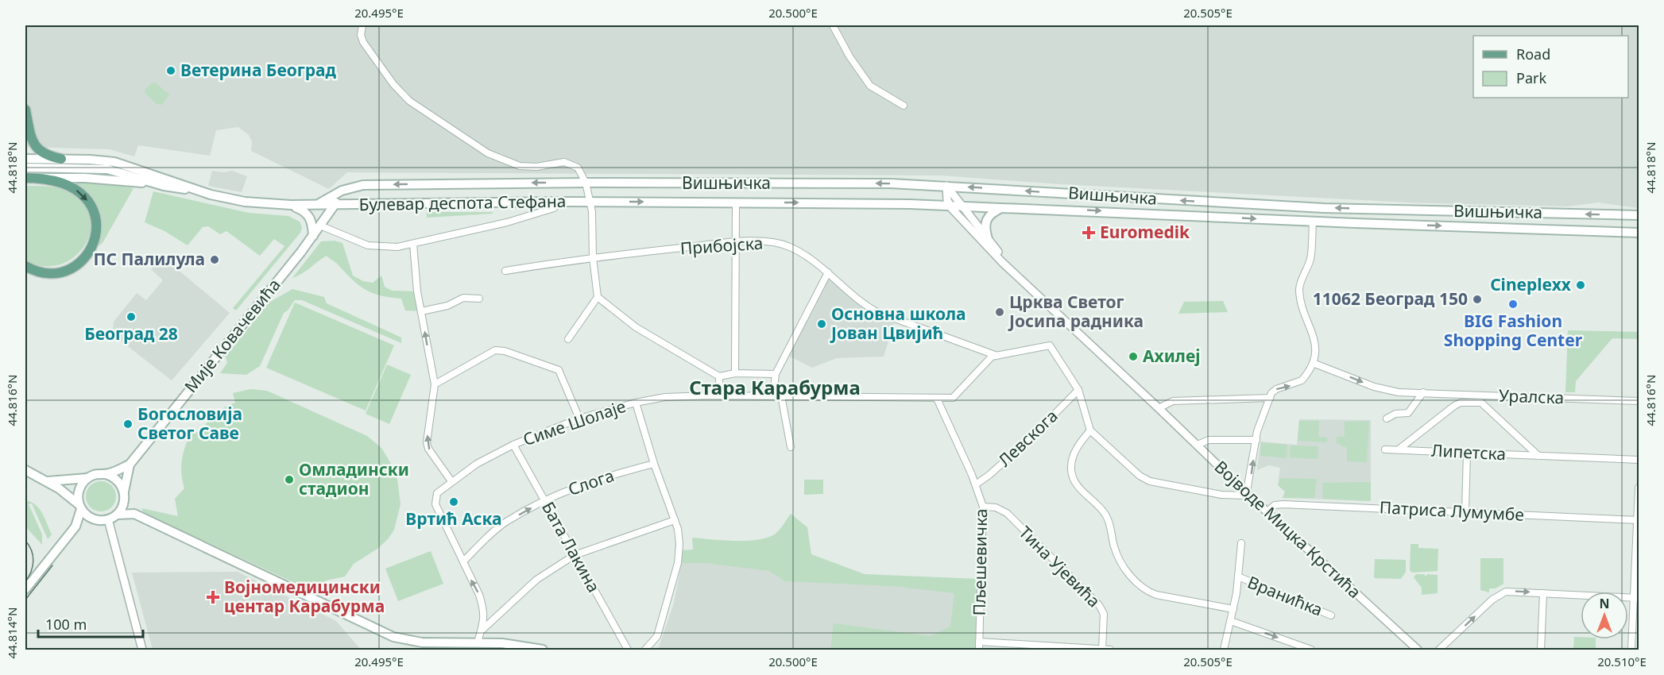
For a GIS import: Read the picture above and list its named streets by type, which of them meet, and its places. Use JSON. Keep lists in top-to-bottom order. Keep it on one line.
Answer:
{"streets":{"main road":["Вишњичка","Булевар деспота Стефана","Мије Ковачевића"],"street":["Прибојска","Уралска","Симе Шолаје","Левскога","Липетска","Слога","Патриса Лумумбе","Војводе Мицка Крстића","Бата Лакина","Пљешевичка","Тина Ујевића","Вранићка"]},"crossings":[["Вишњичка","Булевар деспота Стефана"],["Вишњичка","Војводе Мицка Крстића"],["Булевар деспота Стефана","Мије Ковачевића"],["Прибојска","Симе Шолаје"],["Симе Шолаје","Слога"],["Симе Шолаје","Бата Лакина"],["Симе Шолаје","Пљешевичка"],["Левскога","Пљешевичка"],["Слога","Бата Лакина"],["Патриса Лумумбе","Војводе Мицка Крстића"],["Пљешевичка","Тина Ујевића"]],"one_way":["Слога"],"districts":["Стара Карабурма"],"places":{"other":["Ветерина Београд","ПС Палилула","Cineplexx","11062 Београд 150","BIG Fashion Shopping Center","Црква Светог Јосипа радника","Београд 28","Основна школа Јован Цвијић","Ахилеј","Богословија Светог Саве","Омладински стадион","Вртић Аска"],"health":["Euromedik","Војномедицински центар Карабурма"]},"legend":["Road","Park"],"scale_bar":"100 m","north":"top","coordinates":["20.495°E","20.500°E","20.505°E","44.818°N","44.816°N","44.814°N","20.510°E"]}
